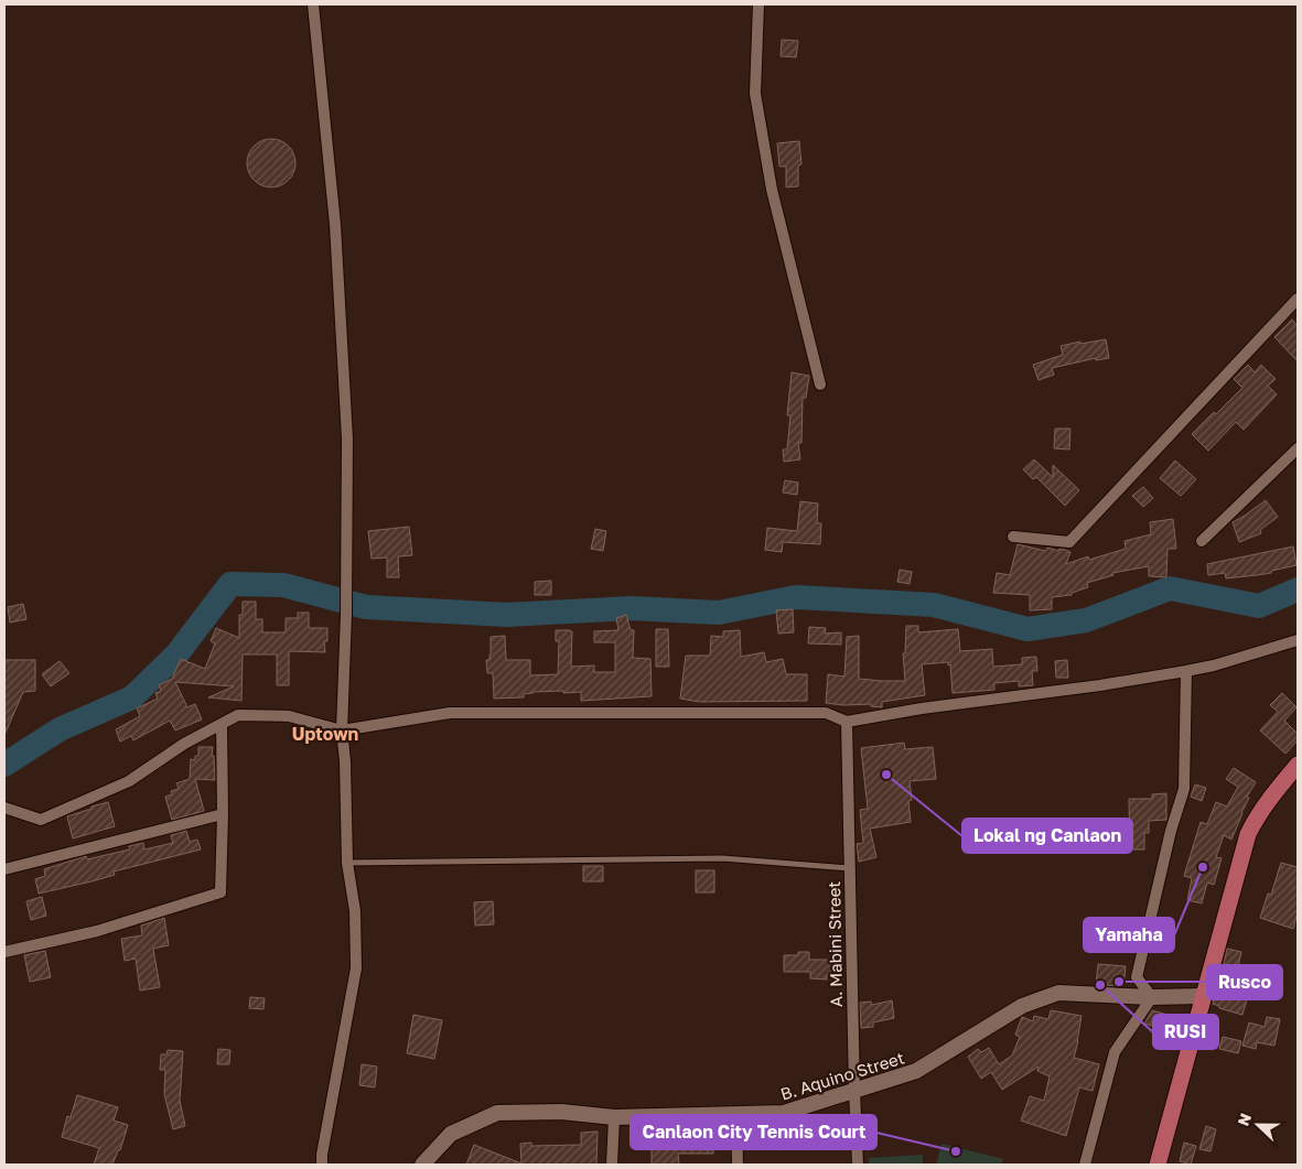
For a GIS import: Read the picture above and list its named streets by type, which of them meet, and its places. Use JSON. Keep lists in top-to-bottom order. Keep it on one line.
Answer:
{"streets":{"street":["A. Mabini Street","B. Aquino Street"]},"crossings":[["A. Mabini Street","B. Aquino Street"]],"districts":["Uptown"],"places":["Lokal ng Canlaon","Yamaha","Rusco","RUSI","Canlaon City Tennis Court"],"north":"left"}
